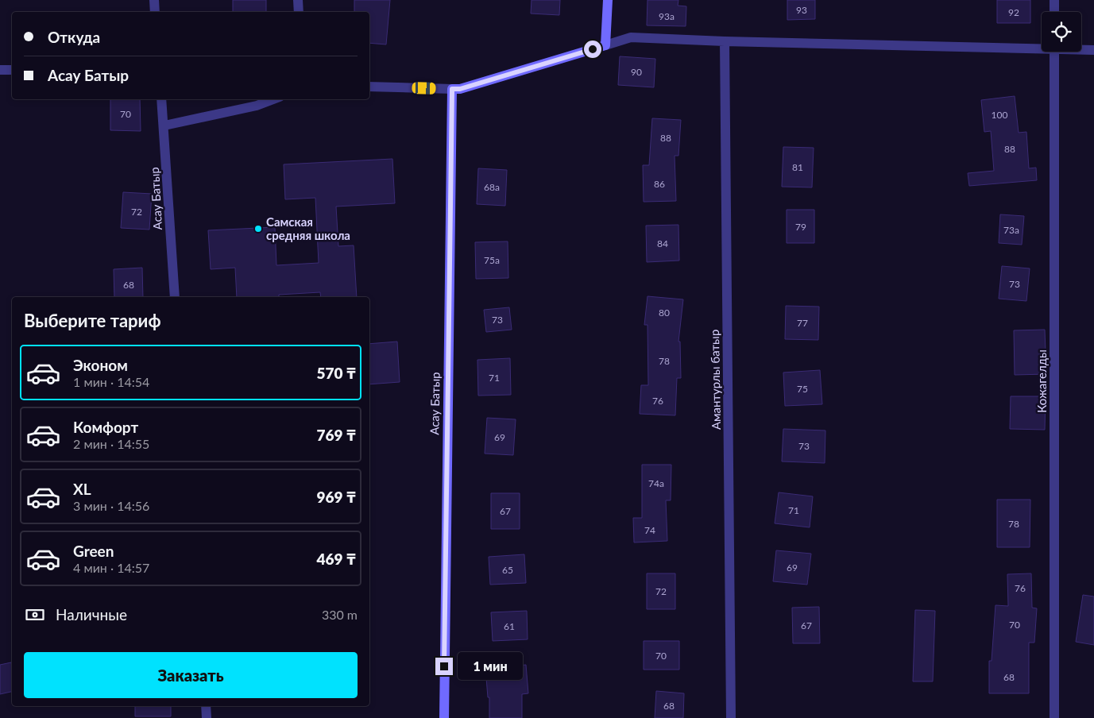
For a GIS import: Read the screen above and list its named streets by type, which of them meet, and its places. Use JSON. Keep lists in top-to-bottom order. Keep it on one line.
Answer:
{"streets":{"street":["Асау Батыр","Амантурлы батыр","Кожагелды"]},"places":["Самская средняя школа"],"house_numbers":["93","92","93а","90","70","100","88","88","81","86","68а","72","79","73а","84","75а","73","68","80","73","77","78","71","75","76","69","73","74а","71","67","78","74","69","65","76","72","70","67","61","70","68","68"],"page":{"banner":["Откуда","Асау Батыр"],"heading":"Выберите тариф","list":[{"name":"Эконом","note":"1 мин · 14:54","value":"570 ₸"},{"name":"Комфорт","note":"2 мин · 14:55","value":"769 ₸"},{"name":"XL","note":"3 мин · 14:56","value":"969 ₸"},{"name":"Green","note":"4 мин · 14:57","value":"469 ₸"}],"pay":["Наличные","330 m"],"buttons":"Заказать","bubble":"1 мин"}}
